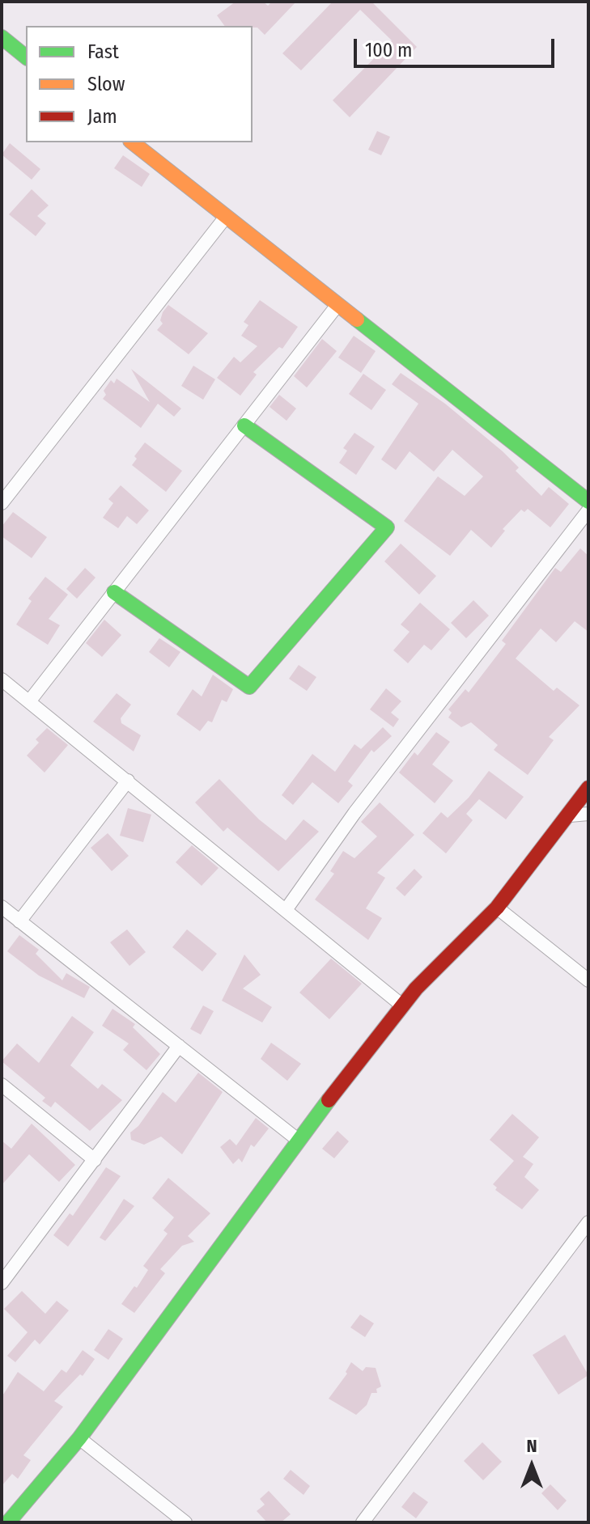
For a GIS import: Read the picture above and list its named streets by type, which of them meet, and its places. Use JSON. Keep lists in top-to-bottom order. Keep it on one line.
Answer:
{"legend":["Fast","Slow","Jam"],"scale_bar":"100 m","north":"top"}
